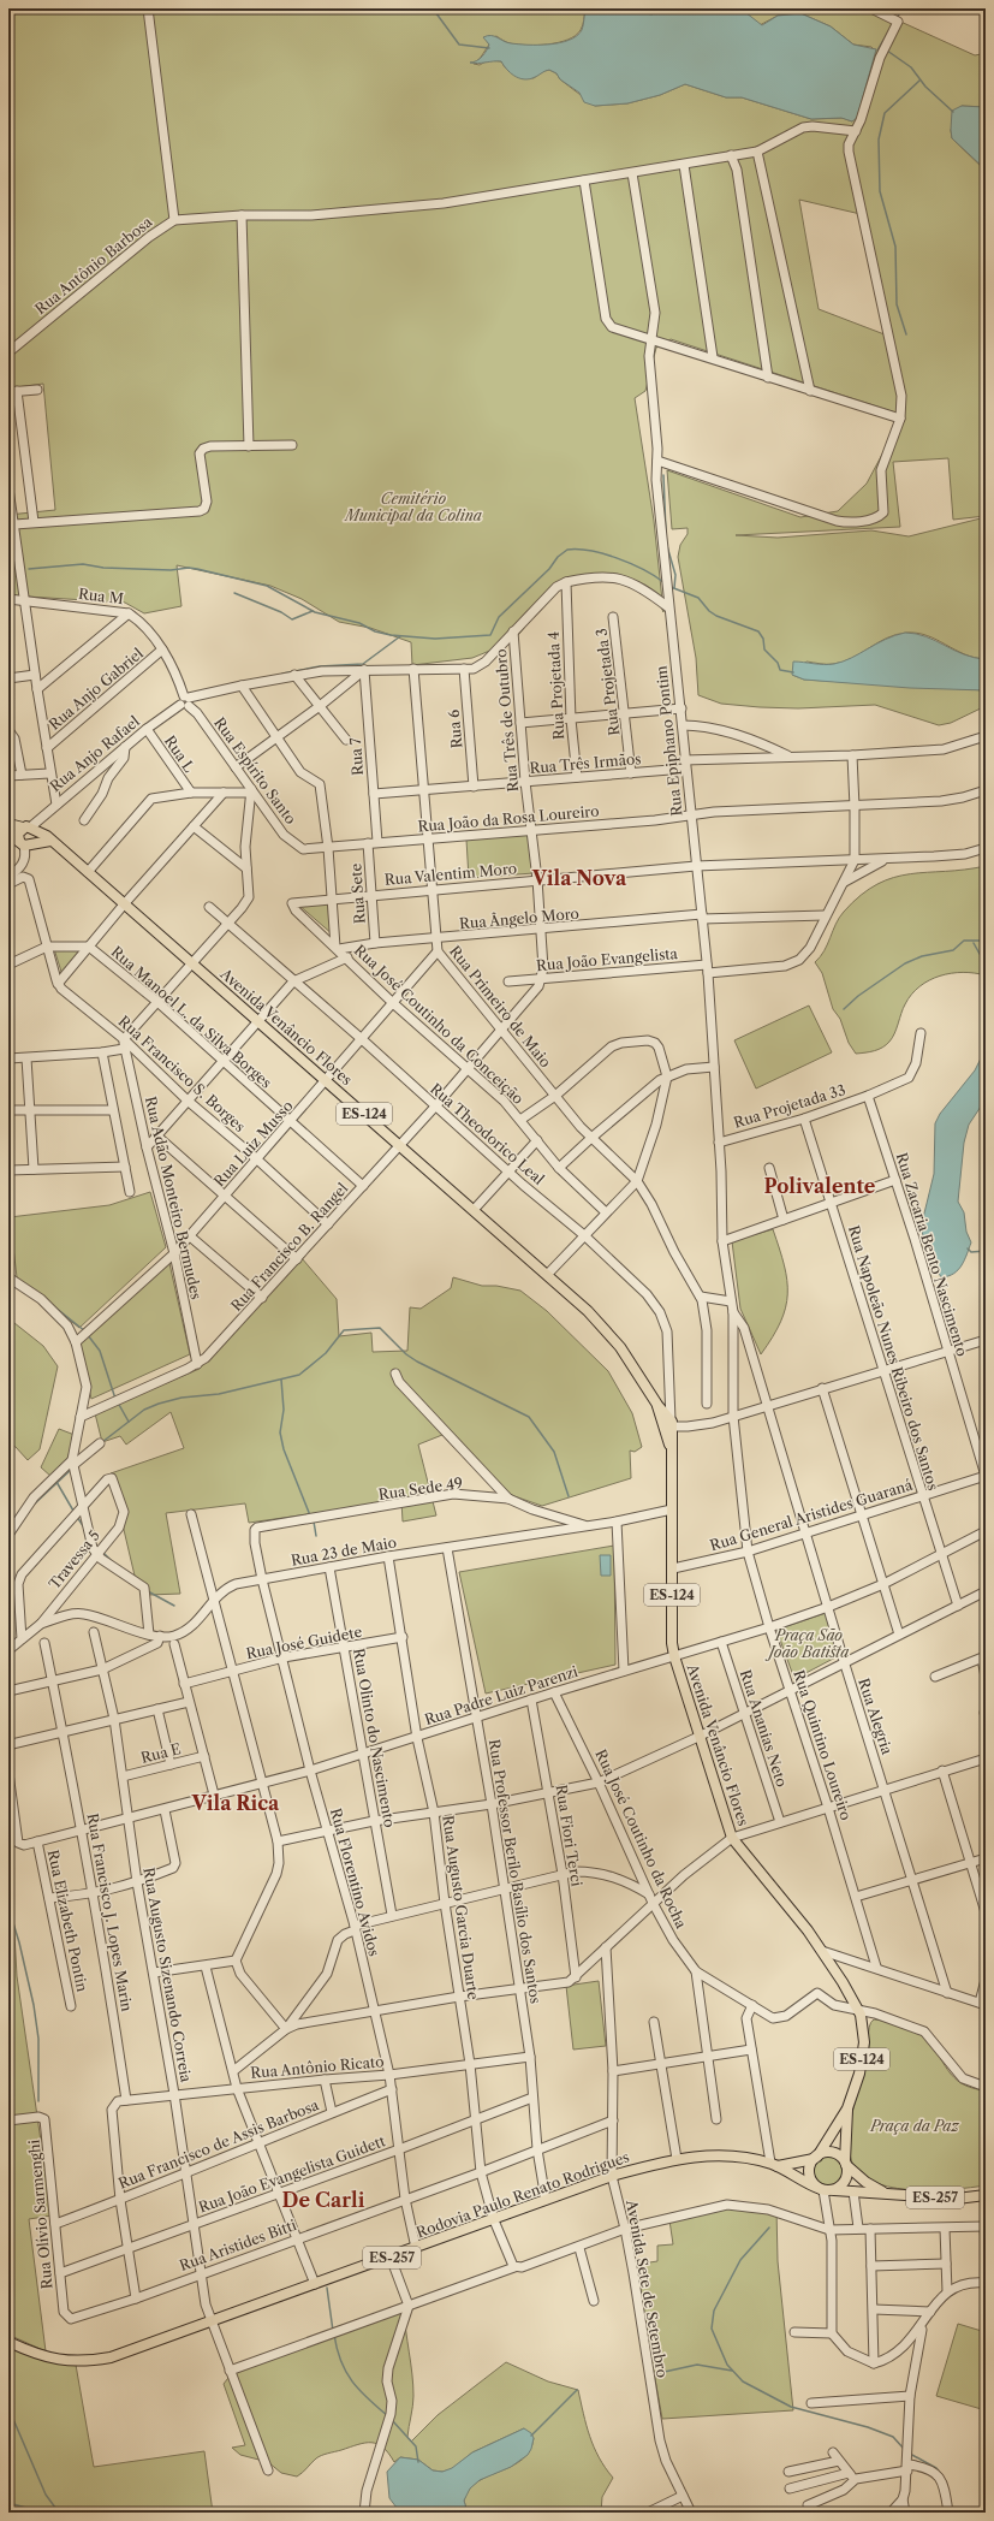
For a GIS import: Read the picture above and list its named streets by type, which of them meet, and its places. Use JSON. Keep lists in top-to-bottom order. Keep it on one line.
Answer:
{"streets":{"main road":["Avenida Venâncio Flores","ES-124","Rodovia Paulo Renato Rodrigues","ES-257"],"street":["Rua Antônio Barbosa","Rua M","Rua Projetada 3","Rua Projetada 4","Rua Anjo Gabriel","Rua Três de Outubro","Rua 6","Rua Epiphano Pontim","Rua Anjo Rafael","Rua L","Rua 7","Rua Três Irmãos","Rua Espírito Santo","Rua João da Rosa Loureiro","Rua Valentim Moro","Rua Sete","Rua Ângelo Moro","Rua João Evangelista","Rua Primeiro de Maio","Rua Manoel L. da Silva Borges","Rua José Coutinho da Conceição","Rua Francisco S. Borges","Rua Projetada 33","Rua Theodorico Leal","Rua Luiz Musso","Rua Adão Monteiro Bermudes","Rua Francisco B. Rangel","Rua Zacaria Bento Nascimento","Rua Napoleão Nunes Ribeiro dos Santos","Rua Sede 49","Rua General Aristides Guaraná","Rua 23 de Maio","Travessa 5","Rua José Guidete","Rua Padre Luiz Parenzi","Rua Alegria","Rua Ananias Neto","Rua Olinto do Nascimento","Rua Quintino Loureiro","Rua E","Rua Fiori Terci","Rua José Coutinho da Rocha","Rua Professor Berilo Basílio dos Santos","Rua Florentino Avidos","Rua Augusto Garcia Duarte","Rua Francisco J. Lopes Marin","Rua Elizabeth Pontin","Rua Augusto Sizenando Correia","Rua Antônio Ricato","Rua Francisco de Assis Barbosa","Rua João Evangelista Guidett","Rua Olívio Sarmenghi","Rua Aristides Bitti","Avenida Sete de Setembro"]},"crossings":[["Rua M","Rua Anjo Gabriel"],["Rua M","Rua Anjo Rafael"],["Rua M","Rua Espírito Santo"],["Rua Projetada 3","Rua Três Irmãos"],["Rua Projetada 4","Rua Anjo Rafael"],["Rua Projetada 4","Rua Três Irmãos"],["Rua Três de Outubro","Rua Anjo Rafael"],["Rua Três de Outubro","Rua Três Irmãos"],["Rua Três de Outubro","Rua João da Rosa Loureiro"],["Rua Três de Outubro","Rua Valentim Moro"],["Rua Três de Outubro","Rua Ângelo Moro"],["Rua Três de Outubro","Rua João Evangelista"],["Rua Três de Outubro","Rua Francisco B. Rangel"],["Rua 6","Rua Anjo Rafael"],["Rua 6","Rua Três Irmãos"],["Rua Epiphano Pontim","Rua Três Irmãos"],["Rua Epiphano Pontim","Rua João da Rosa Loureiro"],["Rua Epiphano Pontim","Rua Valentim Moro"],["Rua Epiphano Pontim","Rua Ângelo Moro"],["Rua Epiphano Pontim","Rua João Evangelista"],["Rua Epiphano Pontim","Rua Projetada 33"],["Rua Epiphano Pontim","Rua Quintino Loureiro"],["Rua Anjo Rafael","Rua L"],["Rua Anjo Rafael","Rua 7"],["Rua Anjo Rafael","Rua Espírito Santo"],["Rua Anjo Rafael","Rua Primeiro de Maio"],["Rua Anjo Rafael","Avenida Venâncio Flores"],["Rua 7","Rua Três Irmãos"],["Rua 7","Rua João da Rosa Loureiro"],["Rua 7","Rua Sete"],["Rua Três Irmãos","Rua Primeiro de Maio"],["Rua Espírito Santo","Rua João da Rosa Loureiro"],["Rua João da Rosa Loureiro","Rua Sete"],["Rua João da Rosa Loureiro","Rua Primeiro de Maio"],["Rua Valentim Moro","Rua Sete"],["Rua Valentim Moro","Rua João Evangelista"],["Rua Valentim Moro","Rua Primeiro de Maio"],["Rua Valentim Moro","Rua José Coutinho da Conceição"],["Rua Sete","Rua Ângelo Moro"],["Rua Ângelo Moro","Rua João Evangelista"],["Rua Ângelo Moro","Rua Primeiro de Maio"],["Rua Ângelo Moro","Rua José Coutinho da Conceição"],["Rua João Evangelista","Rua Francisco B. Rangel"],["Rua Primeiro de Maio","Rua Luiz Musso"],["Rua Primeiro de Maio","Rua Francisco B. Rangel"],["Rua Manoel L. da Silva Borges","Rua Luiz Musso"],["Rua Manoel L. da Silva Borges","Rua Francisco B. Rangel"],["Rua José Coutinho da Conceição","Rua Luiz Musso"],["Rua José Coutinho da Conceição","Rua Francisco B. Rangel"],["Avenida Venâncio Flores","ES-124"],["Avenida Venâncio Flores","Rua Theodorico Leal"],["Avenida Venâncio Flores","Rua Luiz Musso"],["Avenida Venâncio Flores","Rua Francisco B. Rangel"],["Avenida Venâncio Flores","Rua General Aristides Guaraná"],["Avenida Venâncio Flores","Rua 23 de Maio"],["Avenida Venâncio Flores","Rua Padre Luiz Parenzi"],["Avenida Venâncio Flores","Rua José Coutinho da Rocha"],["Rua Francisco S. Borges","Rua Luiz Musso"],["Rua Francisco S. Borges","Rua Adão Monteiro Bermudes"],["Rua Francisco S. Borges","Rua Francisco B. Rangel"],["Rua Projetada 33","Rua Zacaria Bento Nascimento"],["Rua Projetada 33","Rua Napoleão Nunes Ribeiro dos Santos"],["Rua Projetada 33","Rua Quintino Loureiro"],["ES-124","Rua José Coutinho da Rocha"],["ES-124","ES-257"],["Rua Theodorico Leal","Rua Luiz Musso"],["Rua Theodorico Leal","Rua Francisco B. Rangel"],["Rua Luiz Musso","Rua Adão Monteiro Bermudes"],["Rua Adão Monteiro Bermudes","Rua Francisco B. Rangel"],["Rua Zacaria Bento Nascimento","Rua General Aristides Guaraná"],["Rua Napoleão Nunes Ribeiro dos Santos","Rua General Aristides Guaraná"],["Rua Napoleão Nunes Ribeiro dos Santos","Rua Padre Luiz Parenzi"],["Rua Sede 49","Rua 23 de Maio"],["Rua Sede 49","Rua Florentino Avidos"],["Rua General Aristides Guaraná","Rua Alegria"],["Rua General Aristides Guaraná","Rua Quintino Loureiro"],["Rua 23 de Maio","Travessa 5"],["Rua 23 de Maio","Rua Olinto do Nascimento"],["Rua 23 de Maio","Rua Professor Berilo Basílio dos Santos"],["Rua 23 de Maio","Rua Florentino Avidos"],["Rua 23 de Maio","Rua Augusto Garcia Duarte"],["Rua José Guidete","Rua Olinto do Nascimento"],["Rua José Guidete","Rua Florentino Avidos"],["Rua José Guidete","Rua Augusto Garcia Duarte"],["Rua Padre Luiz Parenzi","Rua Alegria"],["Rua Padre Luiz Parenzi","Rua Ananias Neto"],["Rua Padre Luiz Parenzi","Rua Olinto do Nascimento"],["Rua Padre Luiz Parenzi","Rua Quintino Loureiro"],["Rua Padre Luiz Parenzi","Rua Fiori Terci"],["Rua Padre Luiz Parenzi","Rua José Coutinho da Rocha"],["Rua Padre Luiz Parenzi","Rua Professor Berilo Basílio dos Santos"],["Rua Padre Luiz Parenzi","Rua Florentino Avidos"],["Rua Padre Luiz Parenzi","Rua Augusto Garcia Duarte"],["Rua Padre Luiz Parenzi","Rua Francisco J. Lopes Marin"],["Rua Padre Luiz Parenzi","Rua Elizabeth Pontin"],["Rua Padre Luiz Parenzi","Rua Augusto Sizenando Correia"],["Rua Alegria","Rua Quintino Loureiro"],["Rua E","Rua Augusto Sizenando Correia"],["Rua Professor Berilo Basílio dos Santos","Rua Antônio Ricato"],["Rua Professor Berilo Basílio dos Santos","Rua João Evangelista Guidett"],["Rua Professor Berilo Basílio dos Santos","Rodovia Paulo Renato Rodrigues"],["Rua Professor Berilo Basílio dos Santos","Rua Aristides Bitti"],["Rua Florentino Avidos","Rua Antônio Ricato"],["Rua Florentino Avidos","Rua Francisco de Assis Barbosa"],["Rua Florentino Avidos","Rua João Evangelista Guidett"],["Rua Florentino Avidos","Rodovia Paulo Renato Rodrigues"],["Rua Florentino Avidos","Rua Aristides Bitti"],["Rua Augusto Garcia Duarte","Rua Antônio Ricato"],["Rua Augusto Garcia Duarte","Rua João Evangelista Guidett"],["Rua Augusto Garcia Duarte","Rodovia Paulo Renato Rodrigues"],["Rua Augusto Garcia Duarte","Rua Aristides Bitti"],["Rua Francisco J. Lopes Marin","Rua Antônio Ricato"],["Rua Augusto Sizenando Correia","Rua Antônio Ricato"],["Rua Augusto Sizenando Correia","Rua Francisco de Assis Barbosa"],["Rua Augusto Sizenando Correia","Rua João Evangelista Guidett"],["Rua Augusto Sizenando Correia","Rodovia Paulo Renato Rodrigues"],["Rua Augusto Sizenando Correia","Rua Aristides Bitti"],["Rua Antônio Ricato","Rua Francisco de Assis Barbosa"],["Rua Francisco de Assis Barbosa","Rua Olívio Sarmenghi"],["Rua João Evangelista Guidett","Rua Olívio Sarmenghi"],["Rodovia Paulo Renato Rodrigues","ES-257"],["Rodovia Paulo Renato Rodrigues","Avenida Sete de Setembro"],["Rua Olívio Sarmenghi","Rua Aristides Bitti"],["Rua Aristides Bitti","Avenida Sete de Setembro"]],"districts":["Vila Nova","Polivalente","Vila Rica","De Carli"],"parks":["Cemitério Municipal da Colina","Praça São João Batista","Praça da Paz"]}
